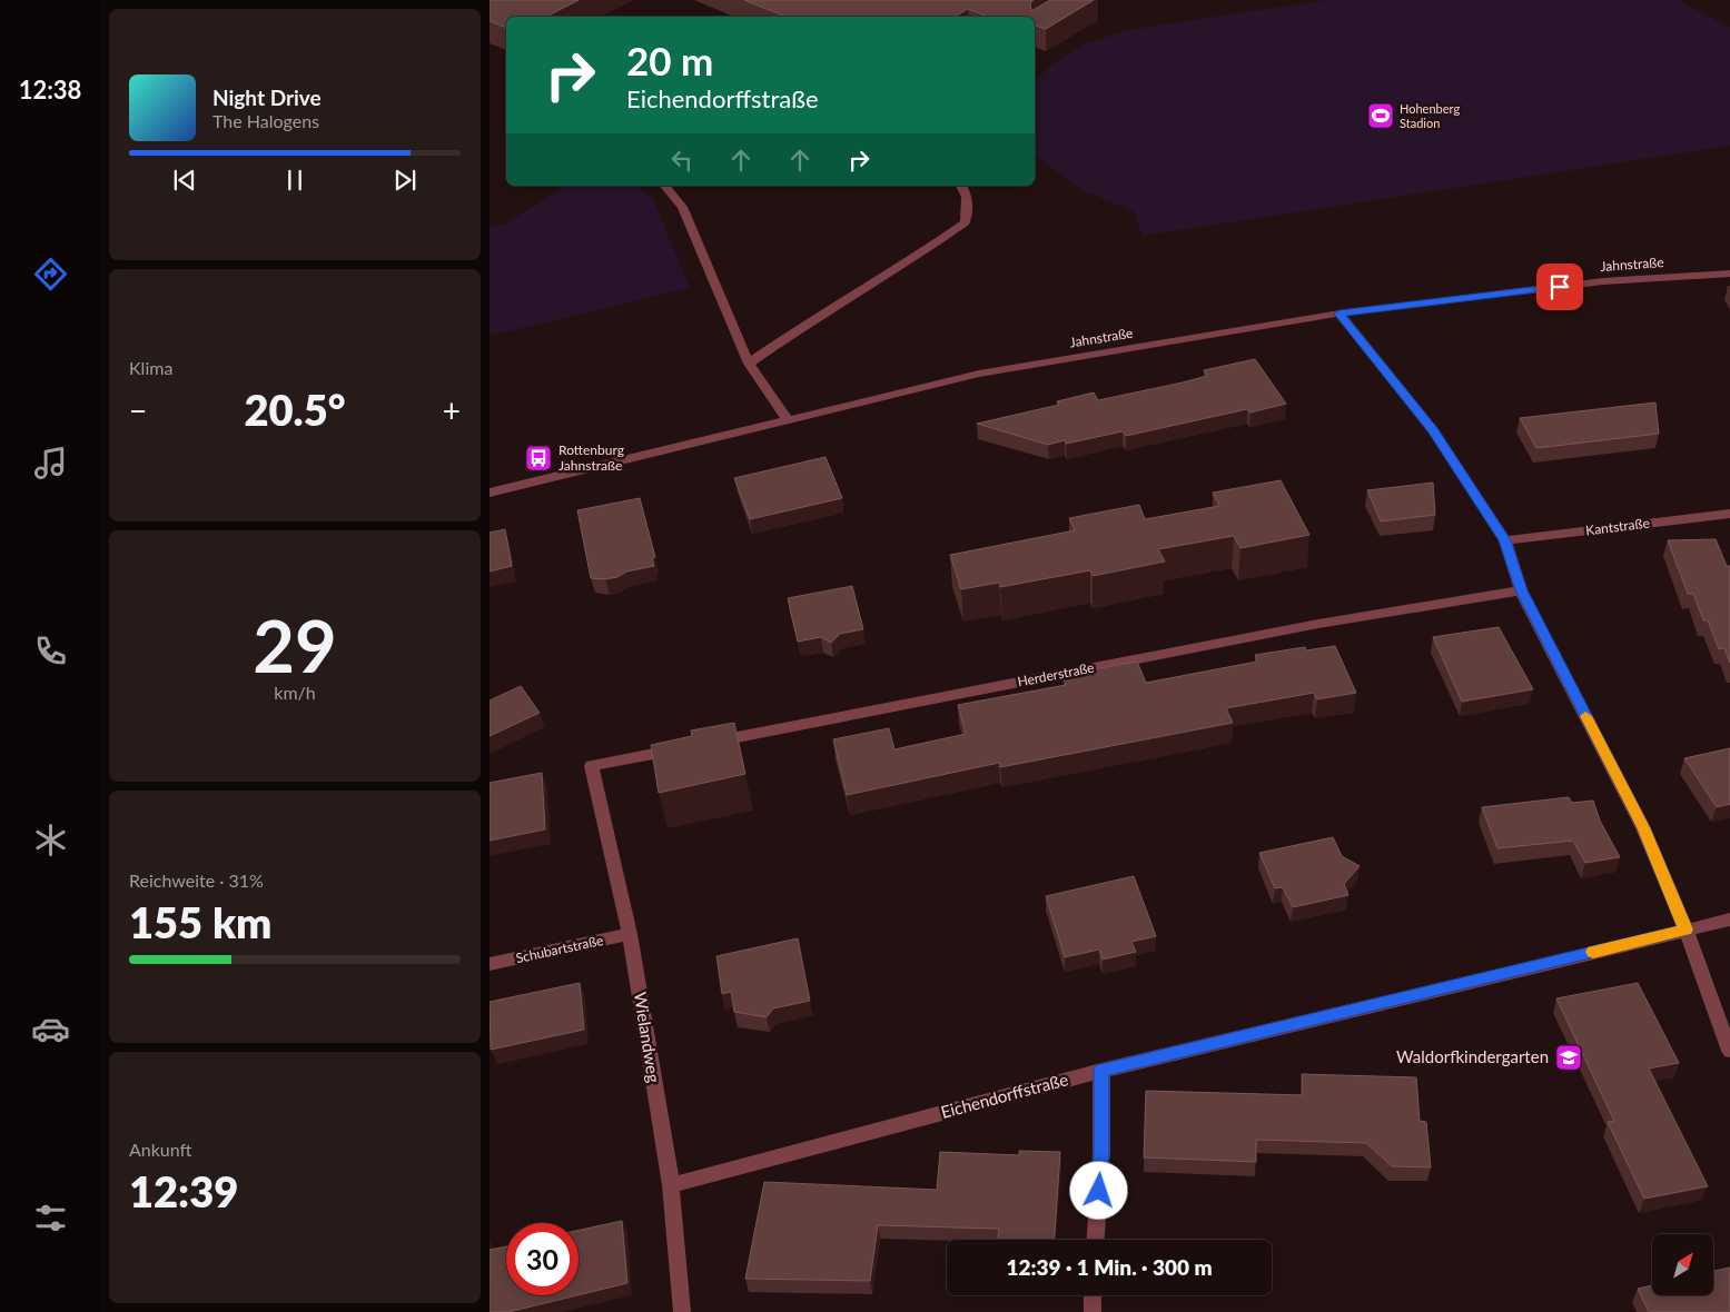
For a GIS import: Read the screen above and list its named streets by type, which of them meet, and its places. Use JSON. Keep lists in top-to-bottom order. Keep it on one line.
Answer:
{"streets":{"street":["Jahnstraße","Kantstraße","Herderstraße","Schubartstraße","Wielandweg","Eichendorffstraße"]},"crossings":[["Schubartstraße","Wielandweg"],["Wielandweg","Eichendorffstraße"]],"places":{"sports":["Hohenberg Stadion"],"bus stop":["Rottenburg Jahnstraße"],"school or university":["Waldorfkindergarten"]},"north":"top right","page":{"tabs":"12:38","turn":["20 m","Eichendorffstraße"],"song":["Night Drive","The Halogens"],"tile":["Klima",["29","km/h"],["Reichweite · 31%","155 km"],["Ankunft","12:39"]],"heat":["−","20.5°","+"],"limit":"30","trip":"12:39 · 1 Min. · 300 m"}}
